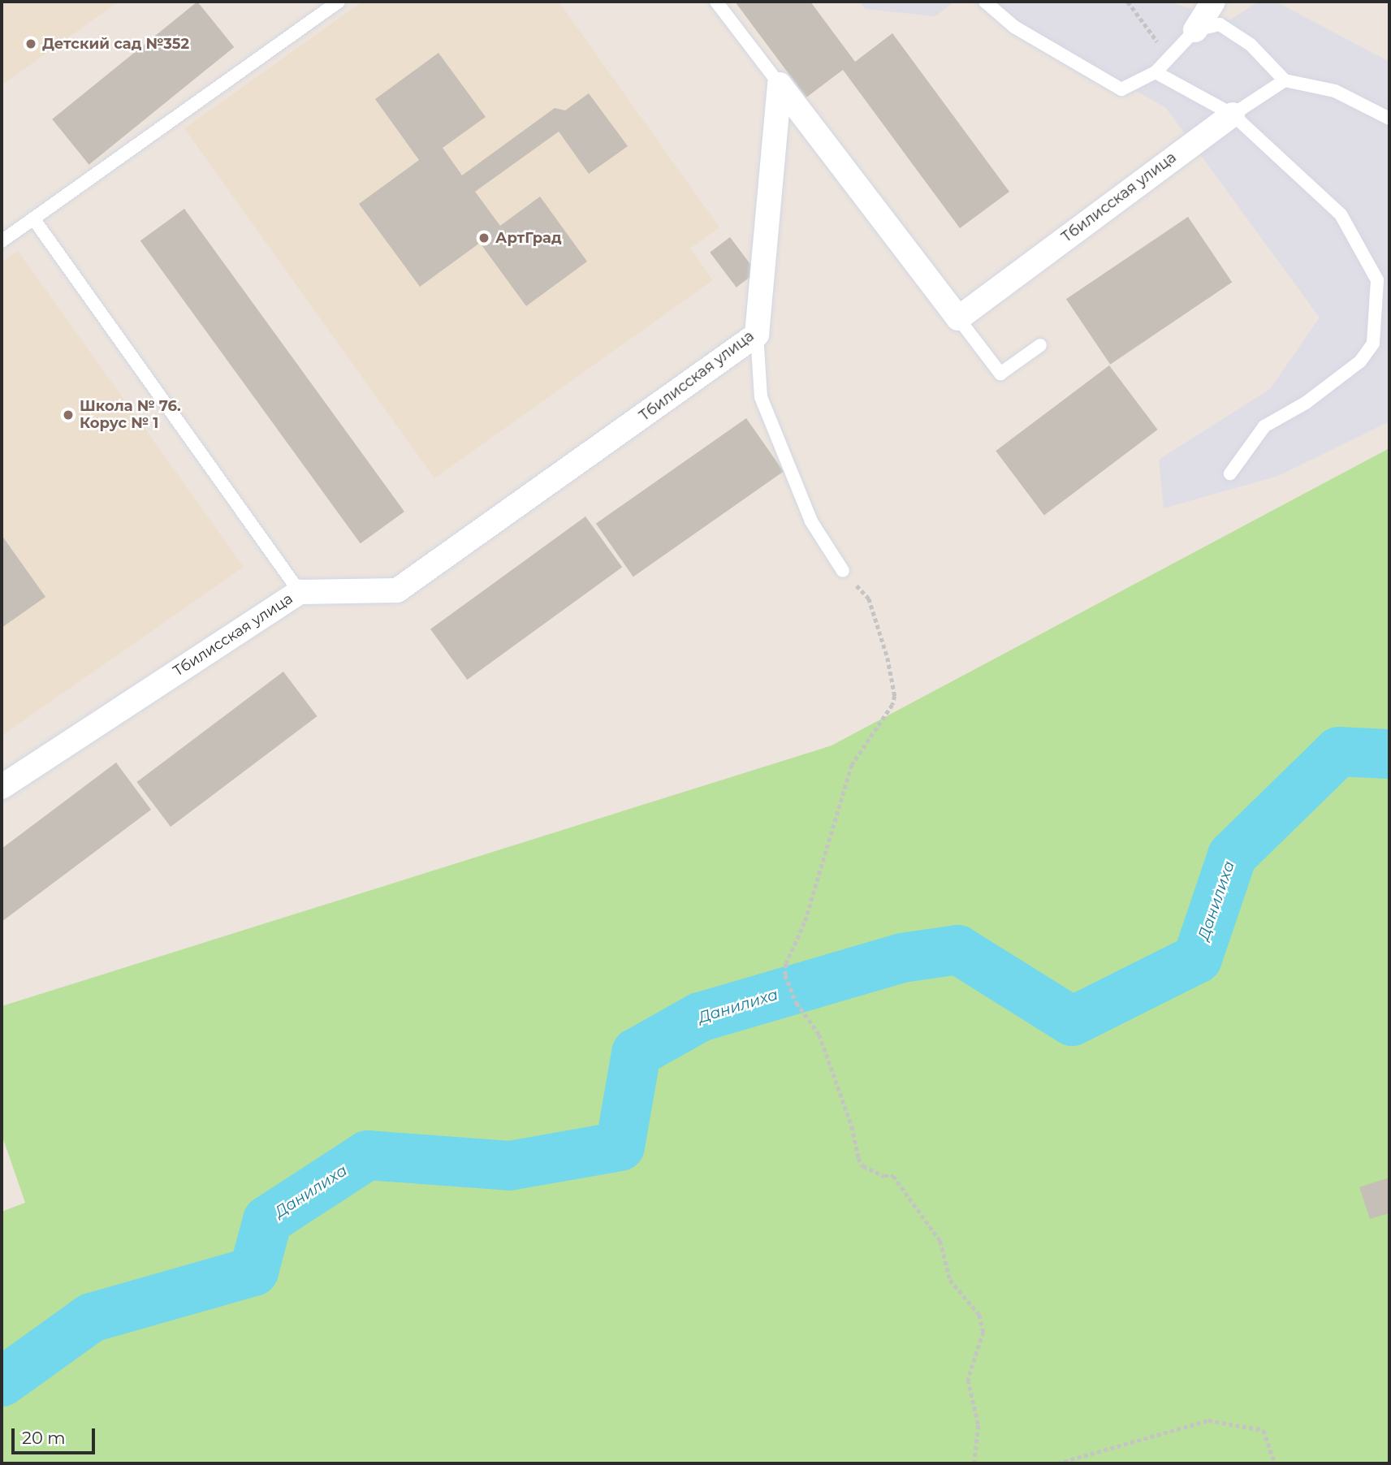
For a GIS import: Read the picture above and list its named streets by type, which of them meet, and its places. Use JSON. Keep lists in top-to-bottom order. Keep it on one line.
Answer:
{"streets":{"street":["Тбилисская улица"]},"water":["Данилиха"],"places":["Детский сад №352","АртГрад","Школа № 76. Корус № 1"],"scale_bar":"20 m"}
